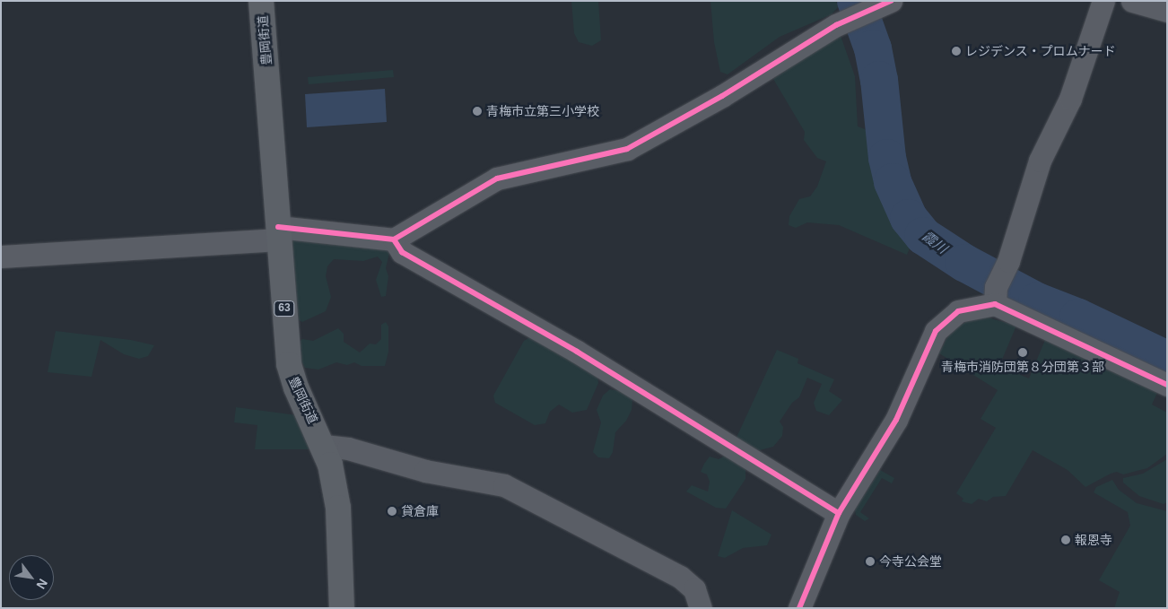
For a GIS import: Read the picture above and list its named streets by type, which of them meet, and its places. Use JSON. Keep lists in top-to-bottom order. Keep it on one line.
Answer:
{"streets":{"main road":["豊岡街道","63"]},"water":["霞川"],"places":["レジデンス・プロムナード","青梅市立第三小学校","青梅市消防団第８分団第３部","貸倉庫","報恩寺","今寺公会堂"],"north":"bottom right"}
